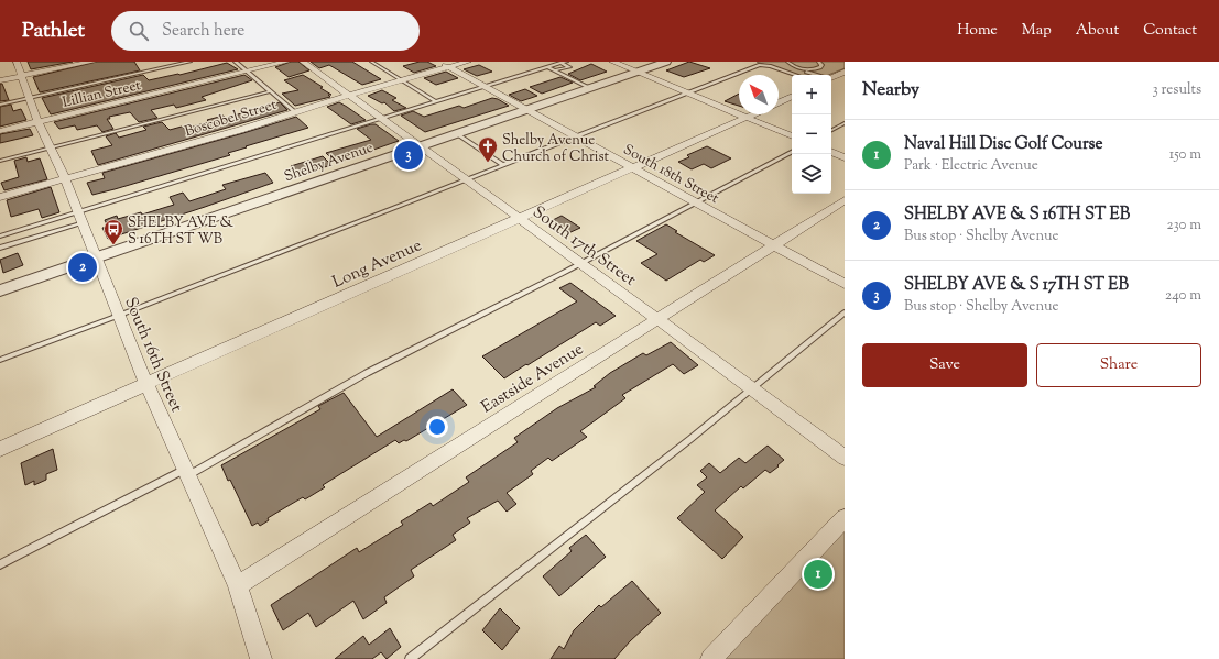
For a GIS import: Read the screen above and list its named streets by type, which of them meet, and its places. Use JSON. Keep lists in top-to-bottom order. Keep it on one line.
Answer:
{"streets":{"street":["Lillian Street","Boscobel Street","Shelby Avenue","South 18th Street","South 17th Street","Long Avenue","South 16th Street","Eastside Avenue"]},"crossings":[["Lillian Street","South 16th Street"],["Boscobel Street","South 18th Street"],["Boscobel Street","South 17th Street"],["Boscobel Street","South 16th Street"],["Shelby Avenue","South 18th Street"],["Shelby Avenue","South 17th Street"],["Shelby Avenue","South 16th Street"],["South 18th Street","Long Avenue"],["South 18th Street","Eastside Avenue"],["South 17th Street","Long Avenue"],["South 17th Street","Eastside Avenue"],["Long Avenue","South 16th Street"],["South 16th Street","Eastside Avenue"]],"places":{"church":["Shelby Avenue Church of Christ"],"bus stop":["SHELBY AVE & S 16TH ST WB"]},"north":"top left","page":{"header":"Pathlet","search":"Search here","nav":["Home","Map","About","Contact"],"heading":["Nearby","3 results"],"map_buttons":["+","−"],"list":[{"mark":"1","name":"Naval Hill Disc Golf Course","note":"Park · Electric Avenue","value":"150 m"},{"mark":"2","name":"SHELBY AVE & S 16TH ST EB","note":"Bus stop · Shelby Avenue","value":"230 m"},{"mark":"3","name":"SHELBY AVE & S 17TH ST EB","note":"Bus stop · Shelby Avenue","value":"240 m"}],"pins":["3","2","1"],"buttons":["Save","Share"]}}
